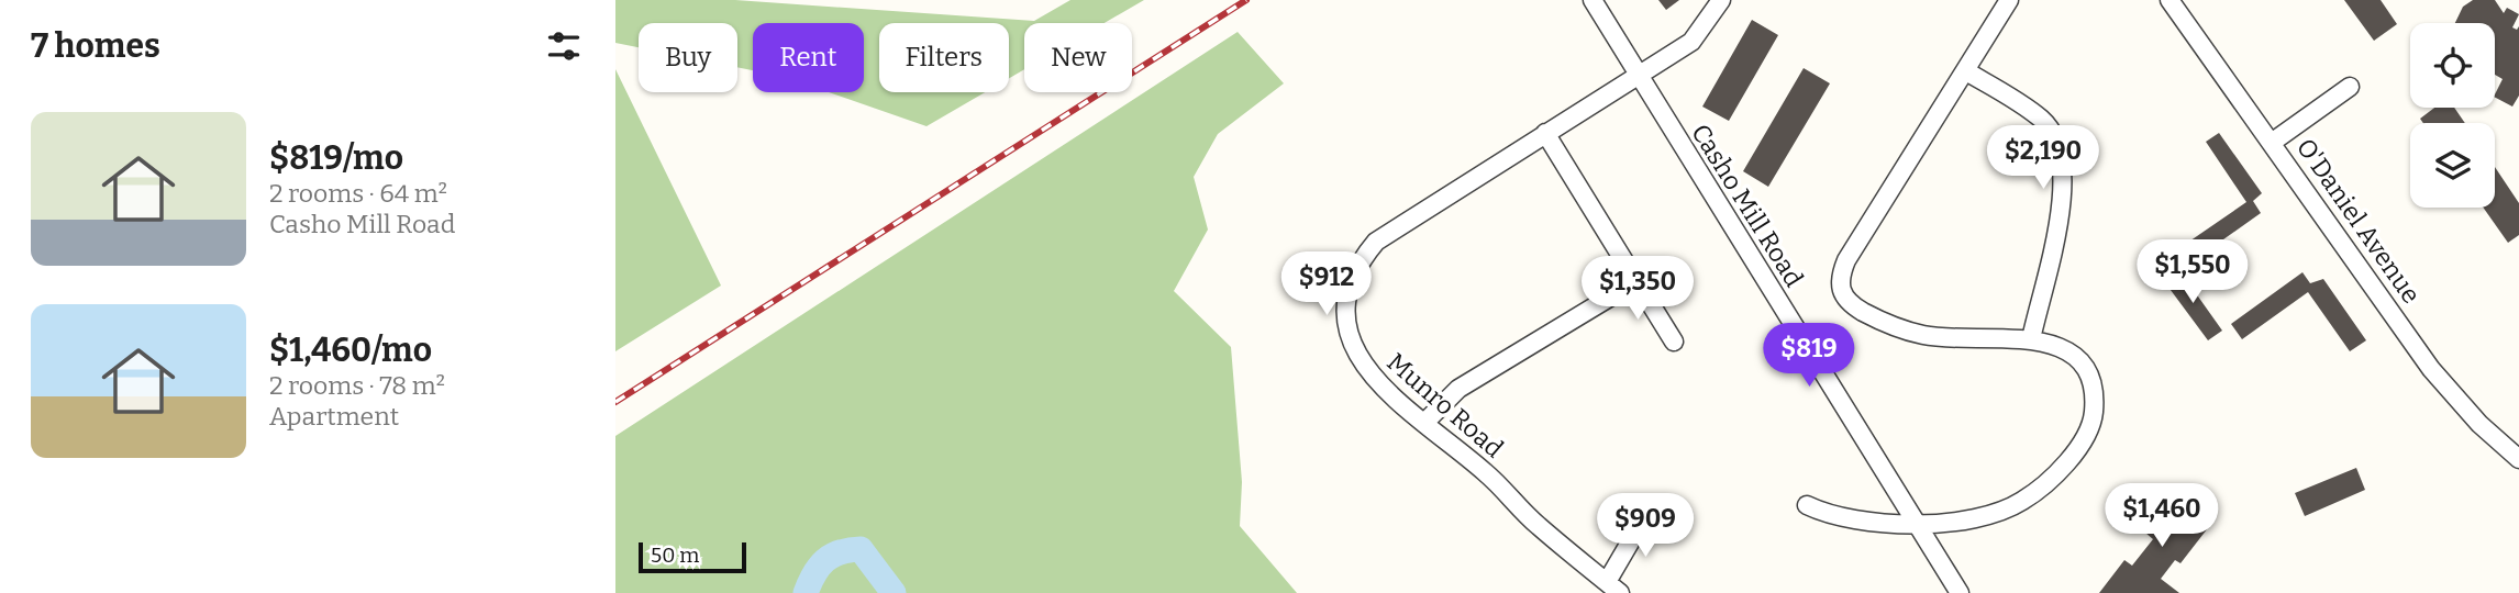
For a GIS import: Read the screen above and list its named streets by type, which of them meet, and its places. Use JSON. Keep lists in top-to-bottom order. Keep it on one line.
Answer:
{"streets":{"street":["Casho Mill Road","O'Daniel Avenue","Munro Road"]},"crossings":[["Casho Mill Road","Munro Road"]],"scale_bar":"50 m","page":{"heading":"7 homes","chip":["Buy","Rent","Filters","New"],"list":[{"name":"$819/mo","note":"2 rooms · 64 m² · Casho Mill Road"},{"name":"$1,460/mo","note":"2 rooms · 78 m² · Apartment"}],"price":["$2,190","$1,550","$912","$1,350","$819","$1,460","$909"],"scale":"50 m"}}
